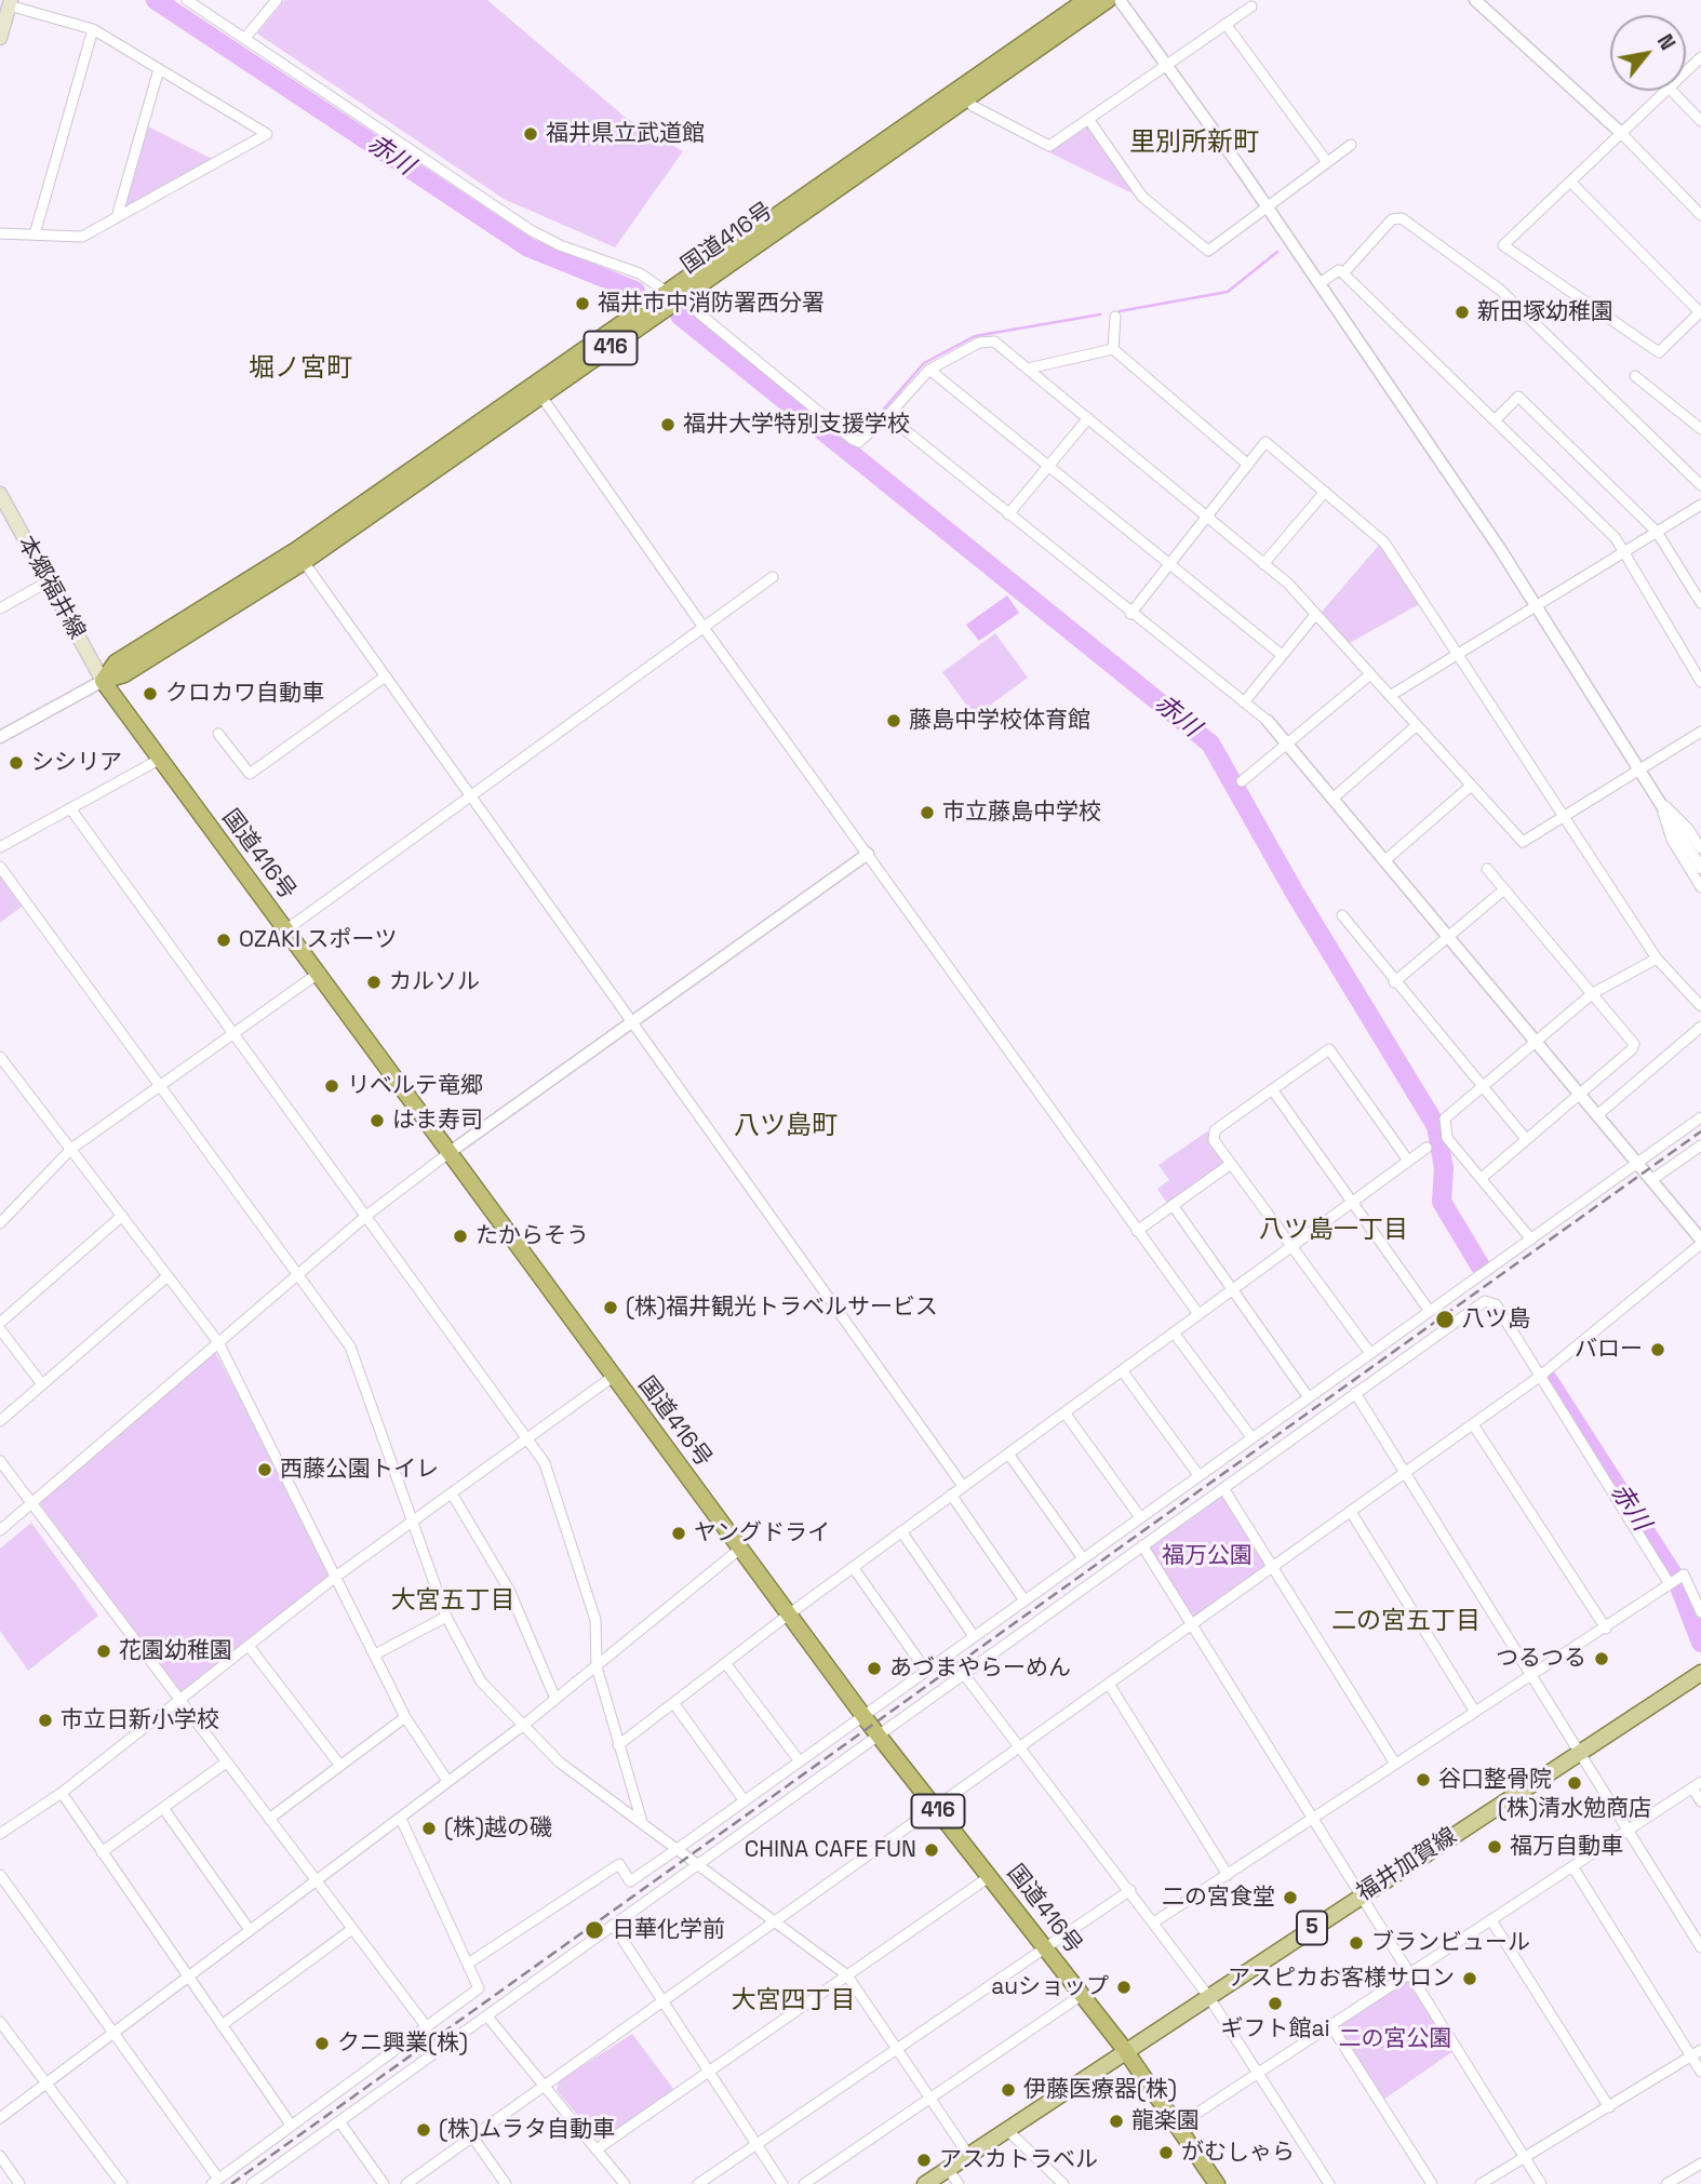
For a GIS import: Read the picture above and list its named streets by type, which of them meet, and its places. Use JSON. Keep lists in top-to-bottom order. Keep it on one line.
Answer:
{"streets":{"highway":["国道416号","416"],"main road":["本郷福井線","福井加賀線","5"]},"crossings":[["国道416号","本郷福井線"],["国道416号","福井加賀線"]],"districts":["里別所新町","堀ノ宮町","八ツ島町","八ツ島一丁目","大宮五丁目","二の宮五丁目","大宮四丁目"],"water":["赤川"],"parks":["福万公園","二の宮公園"],"places":["福井県立武道館","福井市中消防署西分署","新田塚幼稚園","福井大学特別支援学校","クロカワ自動車","藤島中学校体育館","シシリア","市立藤島中学校","OZAKI スポーツ","カルソル","リベルテ竜郷","はま寿司","たからそう","(株)福井観光トラベルサービス","八ツ島","バロー","西藤公園トイレ","ヤングドライ","花園幼稚園","つるつる","あづまやらーめん","市立日新小学校","谷口整骨院","(株)清水勉商店","(株)越の磯","福万自動車","CHINA CAFE FUN","二の宮食堂","日華化学前","ブランビュール","アスピカお客様サロン","auショップ","ギフト館ai","クニ興業(株)","伊藤医療器(株)","龍楽園","(株)ムラタ自動車","がむしゃら","アスカトラベル"],"north":"top right"}
